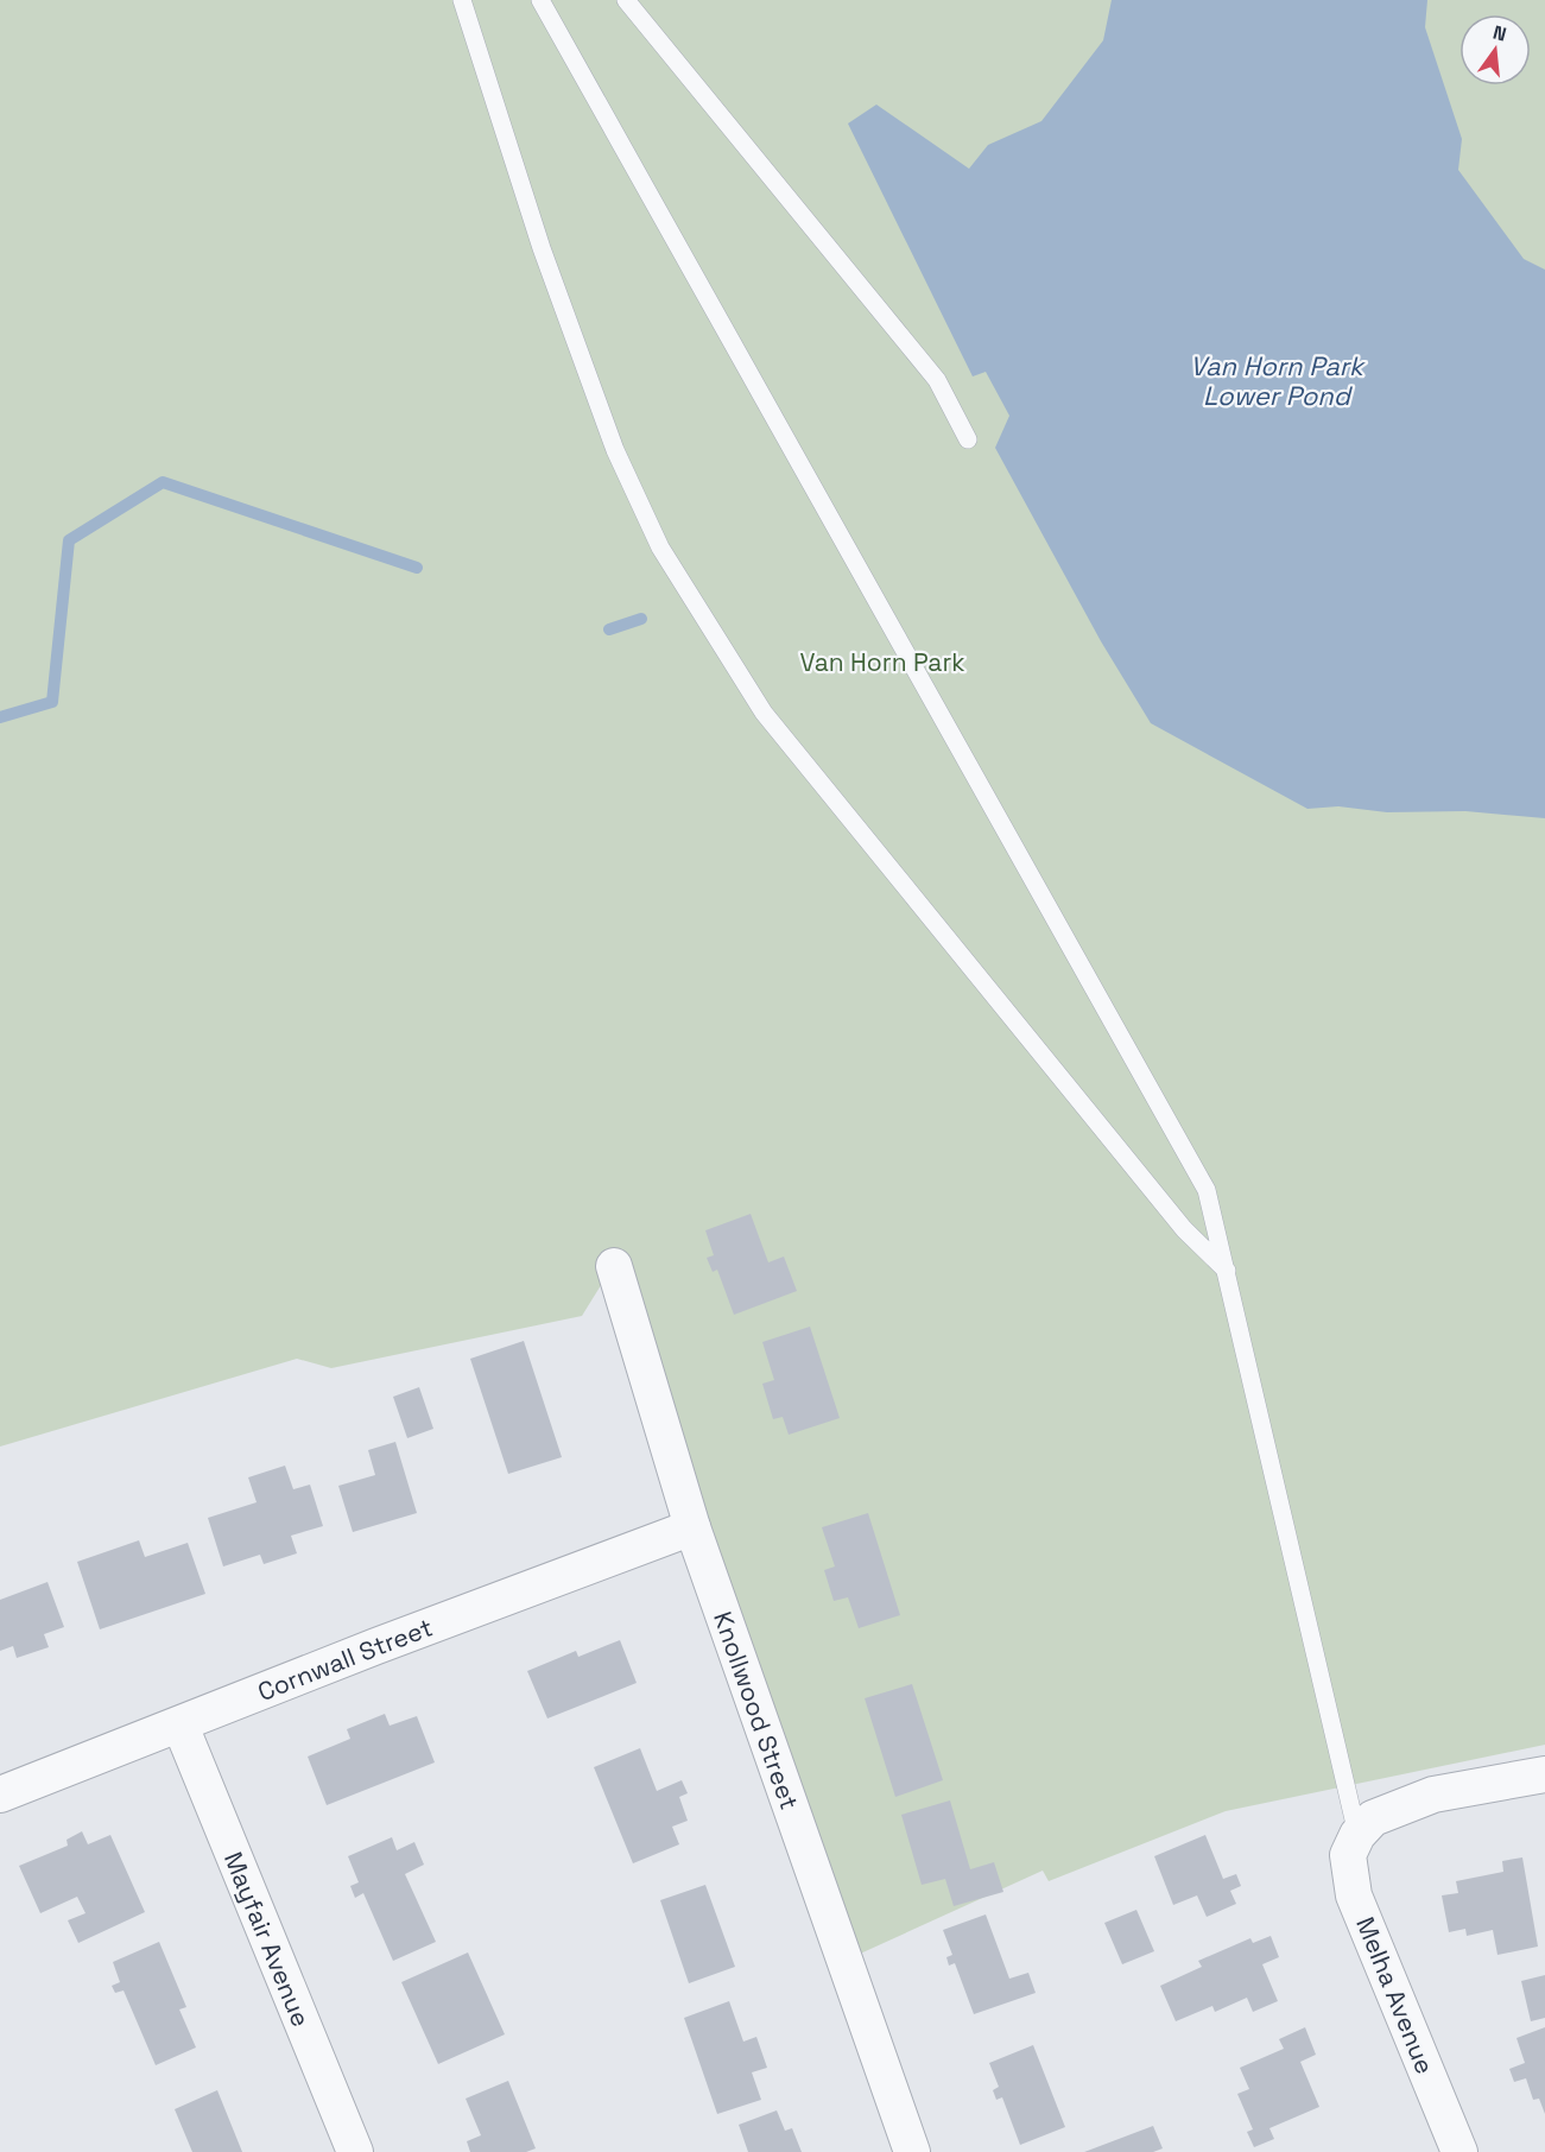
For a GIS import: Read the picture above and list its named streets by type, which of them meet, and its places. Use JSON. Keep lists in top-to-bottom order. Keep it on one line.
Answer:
{"streets":{"street":["Cornwall Street","Knollwood Street","Mayfair Avenue","Melha Avenue"]},"crossings":[["Cornwall Street","Knollwood Street"],["Cornwall Street","Mayfair Avenue"]],"water":["Van Horn Park Lower Pond"],"parks":["Van Horn Park"],"north":"top"}
